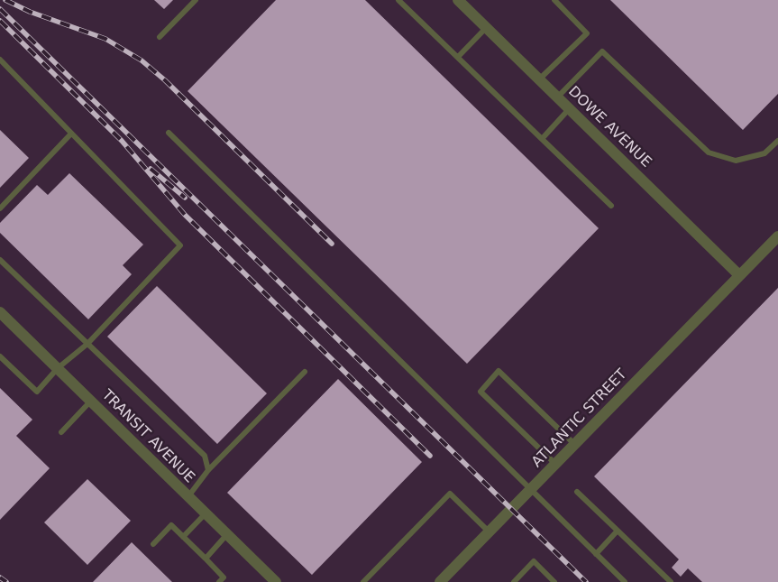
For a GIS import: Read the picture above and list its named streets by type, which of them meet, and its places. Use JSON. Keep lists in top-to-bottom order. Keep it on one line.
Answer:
{"streets":{"street":["DOWE AVENUE","ATLANTIC STREET","TRANSIT AVENUE"]},"crossings":[["DOWE AVENUE","ATLANTIC STREET"]]}
